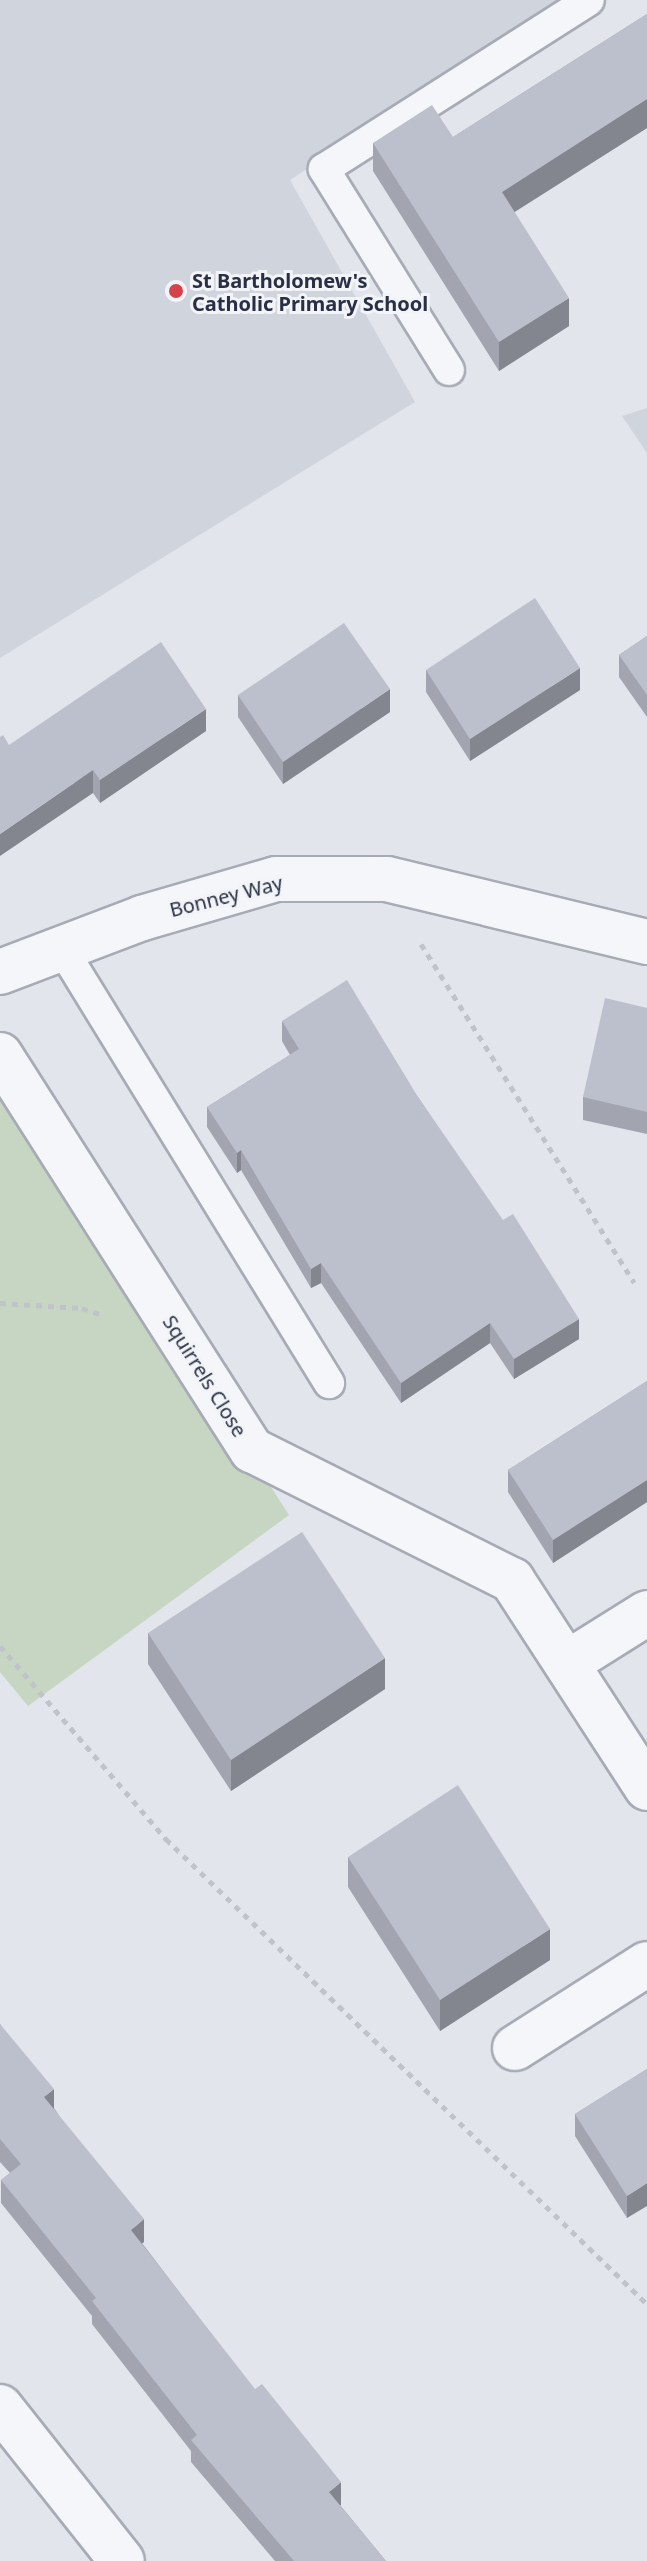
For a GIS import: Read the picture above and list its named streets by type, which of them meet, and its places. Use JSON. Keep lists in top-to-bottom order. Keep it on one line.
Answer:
{"streets":{"street":["Bonney Way","Squirrels Close"]},"places":["St Bartholomew's Catholic Primary School"]}
